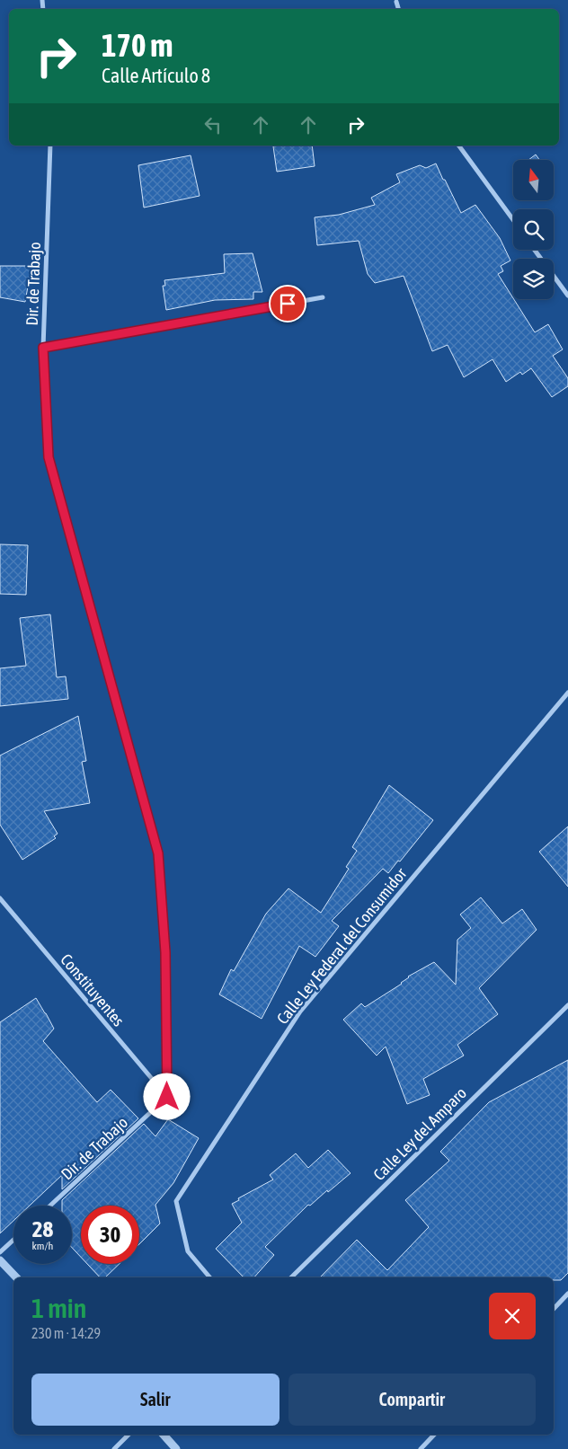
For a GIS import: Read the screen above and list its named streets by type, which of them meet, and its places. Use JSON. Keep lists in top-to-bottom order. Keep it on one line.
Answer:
{"streets":{"street":["Dir. de Trabajo","Calle Ley Federal del Consumidor","Constituyentes","Calle Ley del Amparo"]},"crossings":[["Dir. de Trabajo","Constituyentes"]],"north":"top","page":{"turn":["170 m","Calle Artículo 8"],"speed":"28 km/h","limit":"30","heading":["1 min","230 m · 14:29"],"buttons":["Salir","Compartir"]}}
